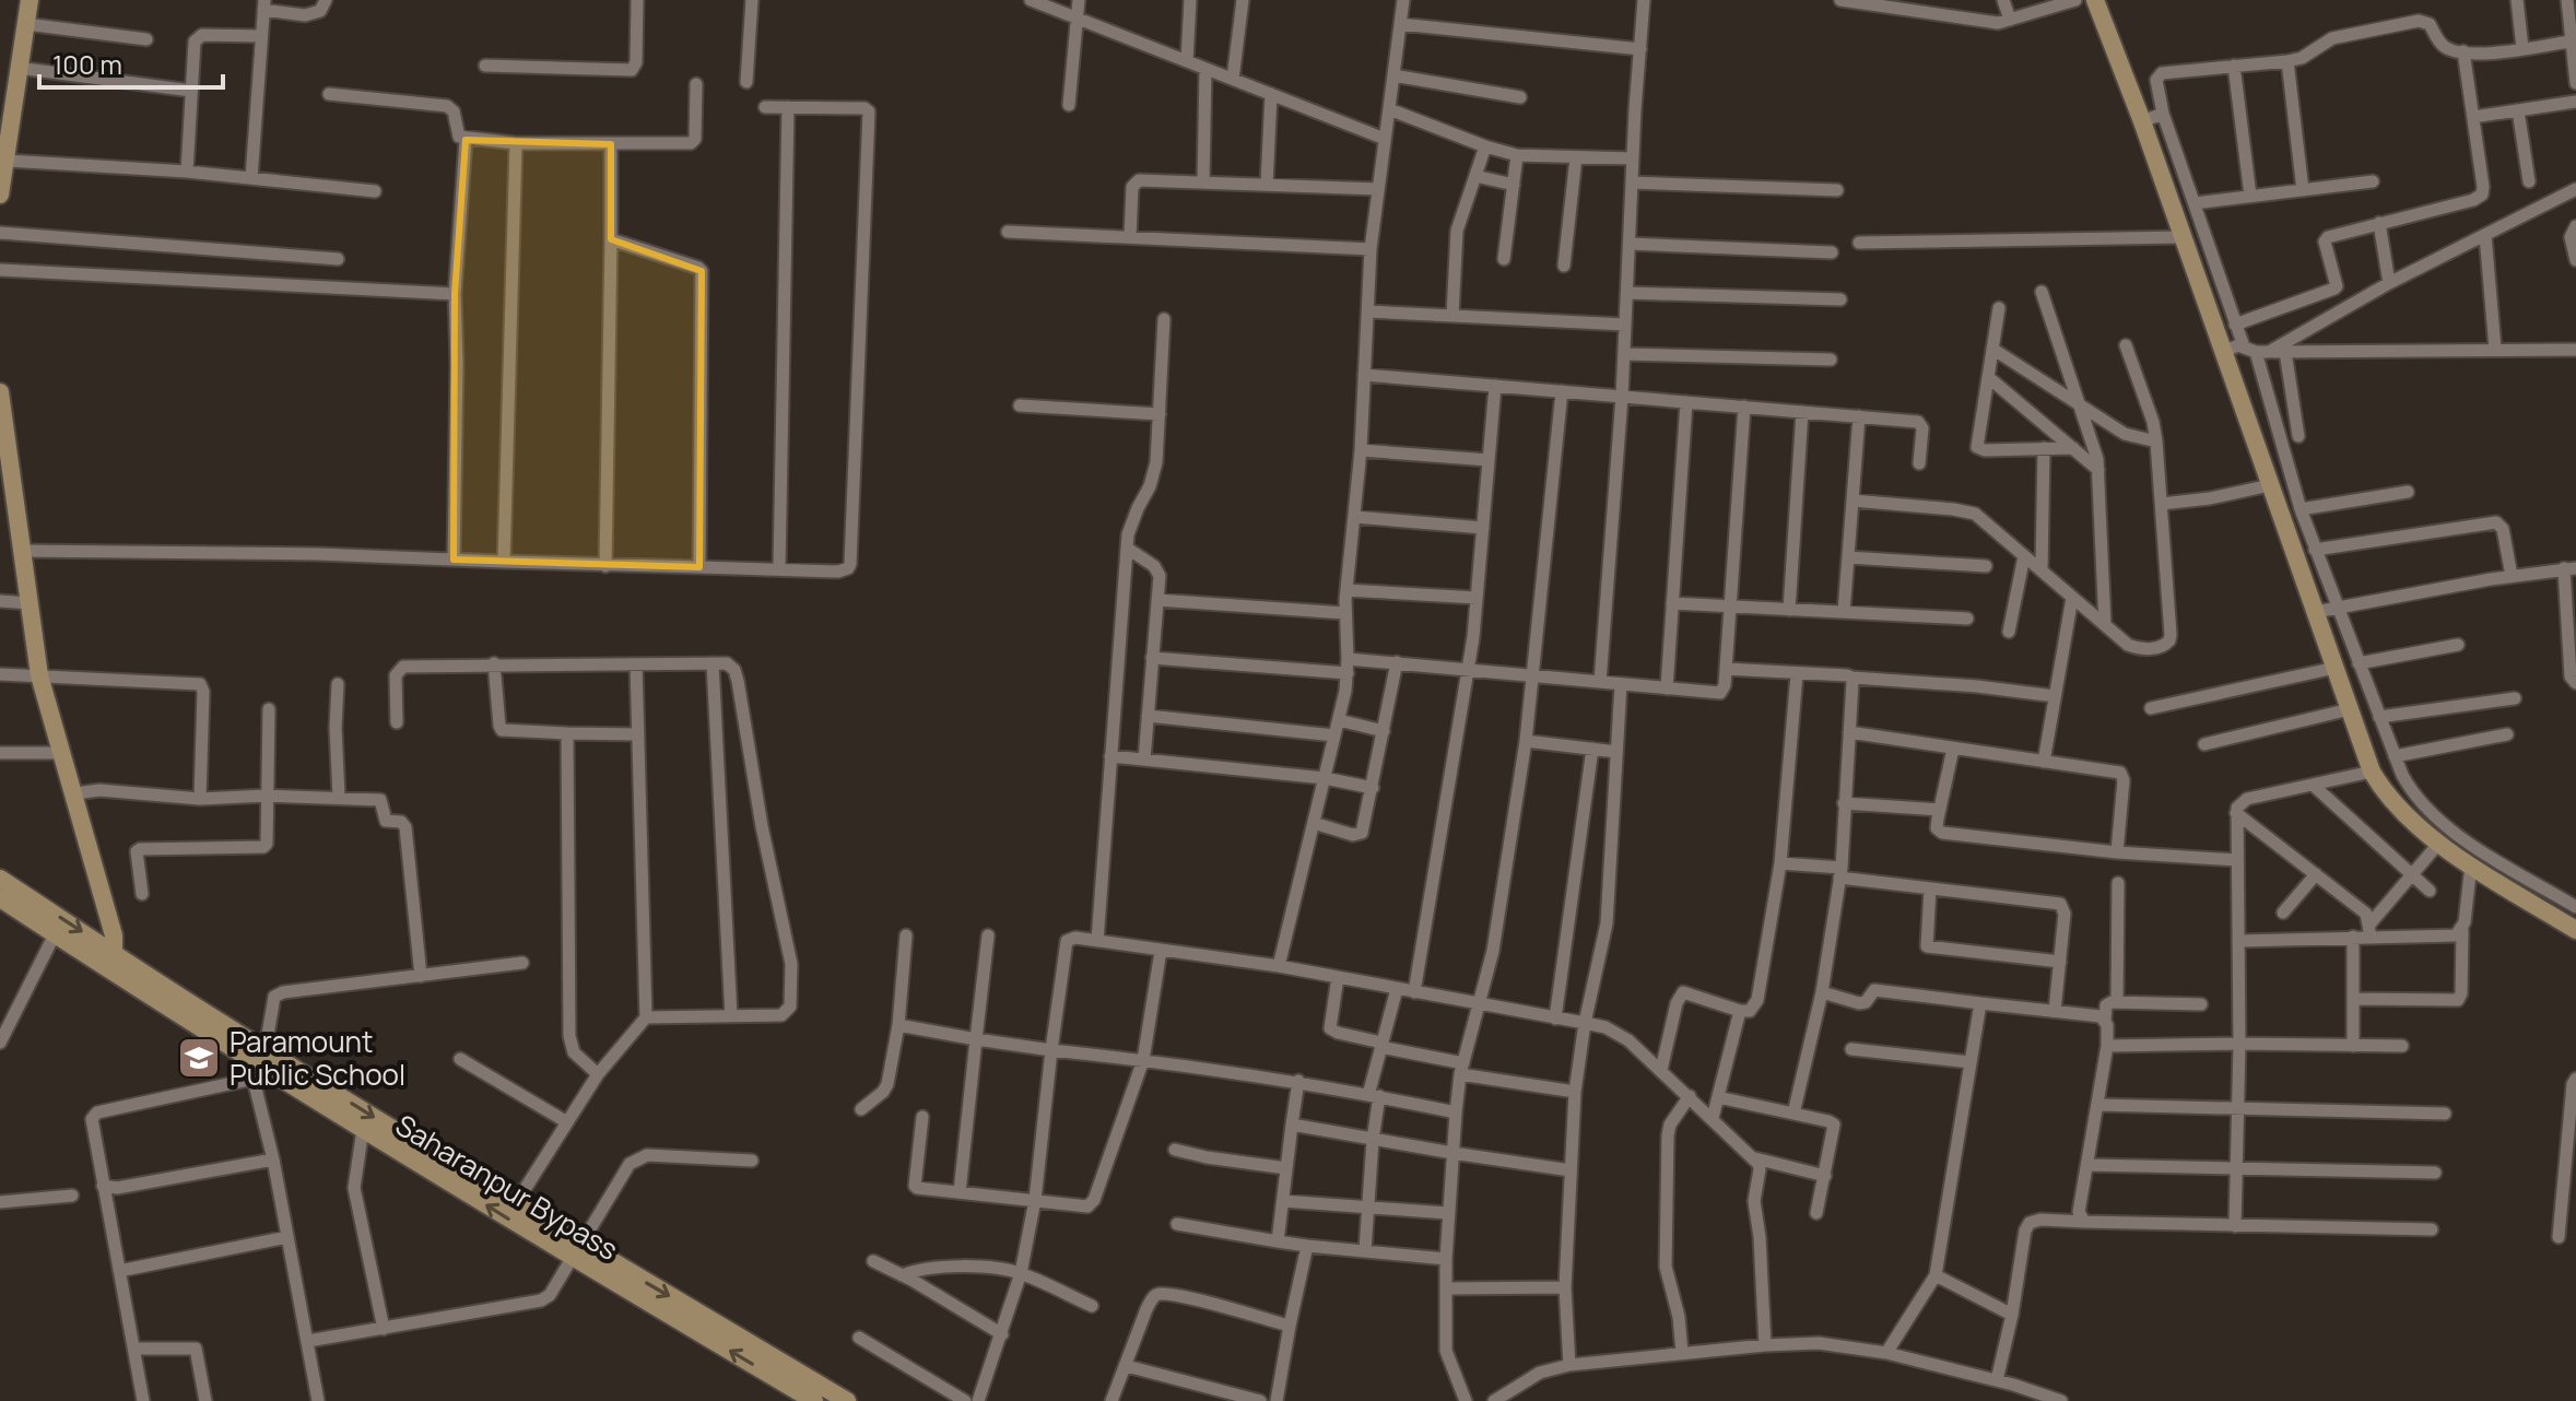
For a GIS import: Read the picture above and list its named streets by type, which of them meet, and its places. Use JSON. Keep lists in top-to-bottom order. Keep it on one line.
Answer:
{"streets":{"street":["Saharanpur Bypass"]},"places":{"school or university":["Paramount Public School"]},"scale_bar":"100 m"}
